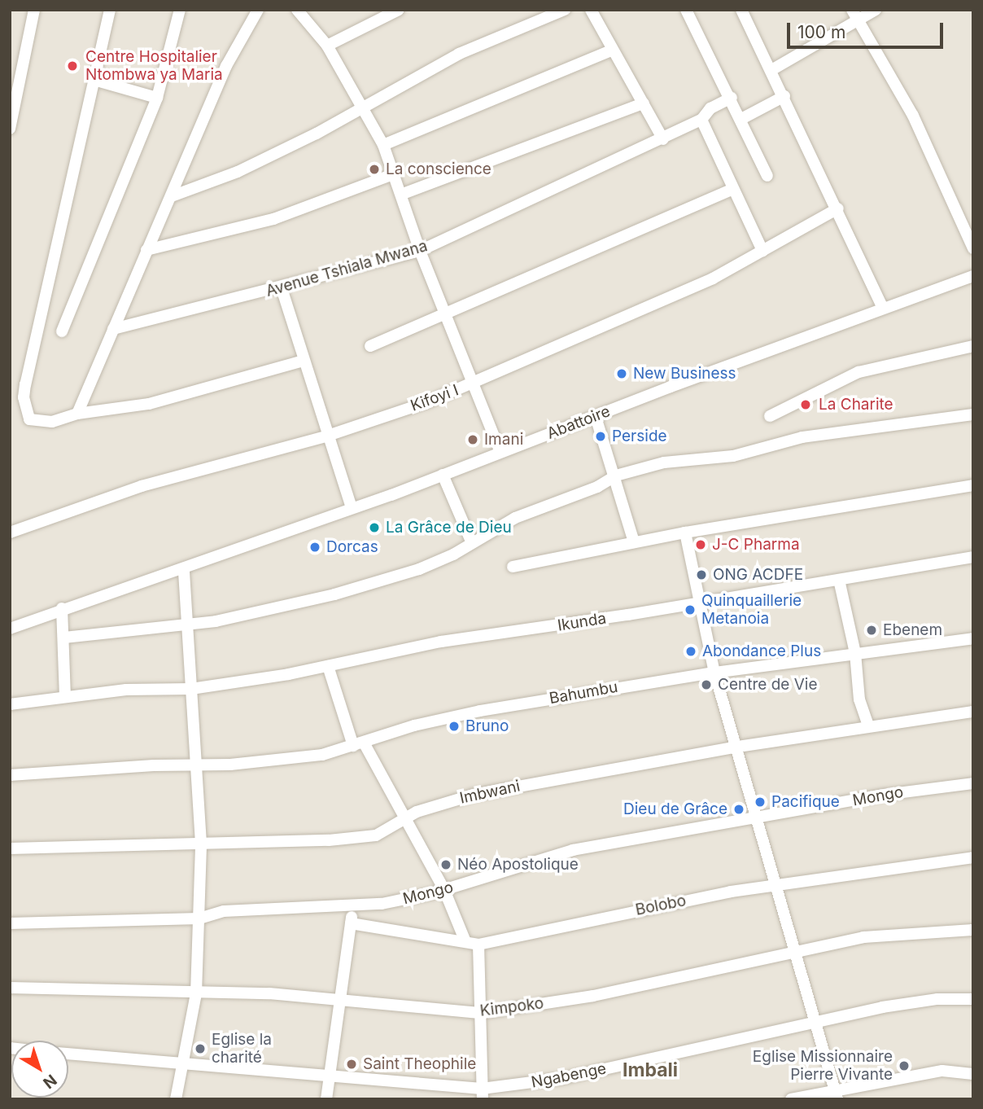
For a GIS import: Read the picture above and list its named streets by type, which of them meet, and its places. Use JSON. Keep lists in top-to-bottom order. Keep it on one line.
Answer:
{"streets":{"street":["Avenue Tshiala Mwana","Kifoyi I","Abattoire","Ikunda","Bahumbu","Imbwani","Mongo","Bolobo","Kimpoko","Ngabenge"]},"districts":["Imbali"],"places":["Centre Hospitalier Ntombwa ya Maria","La conscience","New Business","La Charite","Perside","Imani","La Grâce de Dieu","J-C Pharma","Dorcas","ONG ACDFE","Quinquaillerie Metanoia","Ebenem","Abondance Plus","Centre de Vie","Bruno","Pacifique","Dieu de Grâce","Néo Apostolique","Eglise la charité","Saint Theophile","Eglise Missionnaire Pierre Vivante"],"scale_bar":"100 m","north":"bottom right"}
